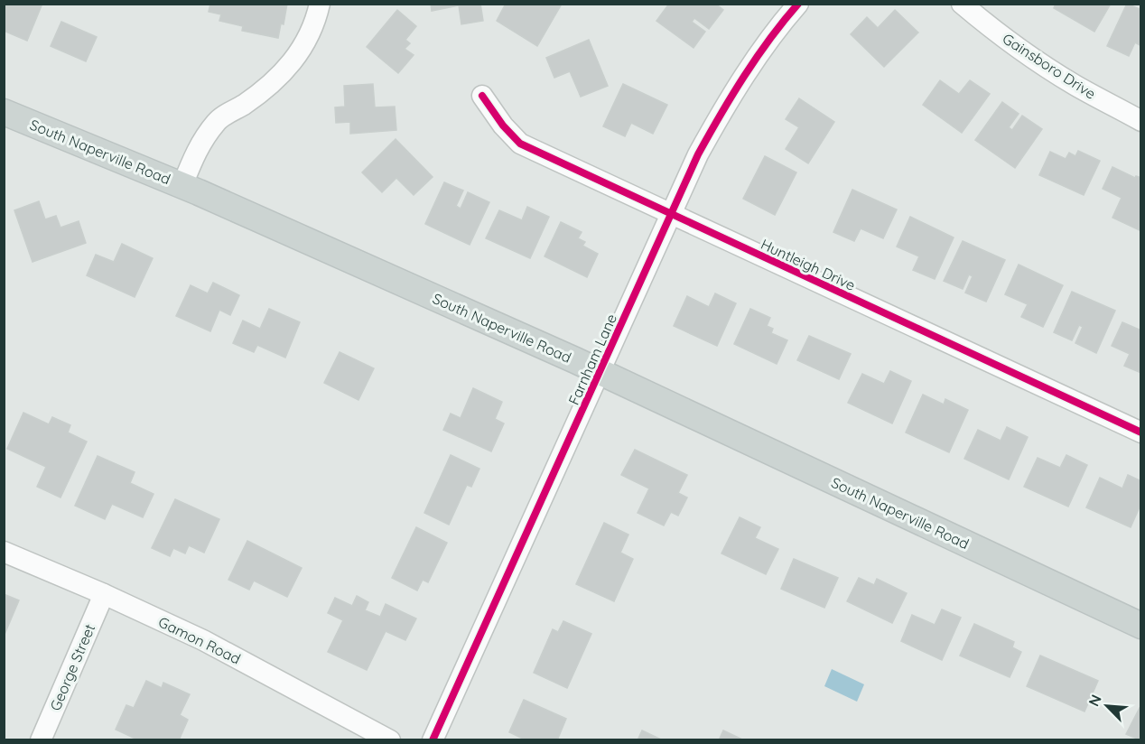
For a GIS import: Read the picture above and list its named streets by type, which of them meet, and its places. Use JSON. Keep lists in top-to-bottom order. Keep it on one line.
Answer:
{"streets":{"main road":["South Naperville Road"],"street":["Gainsboro Drive","Huntleigh Drive","Farnham Lane","Gamon Road","George Street"]},"crossings":[["South Naperville Road","Farnham Lane"],["Huntleigh Drive","Farnham Lane"],["Gamon Road","George Street"]],"north":"top left"}
